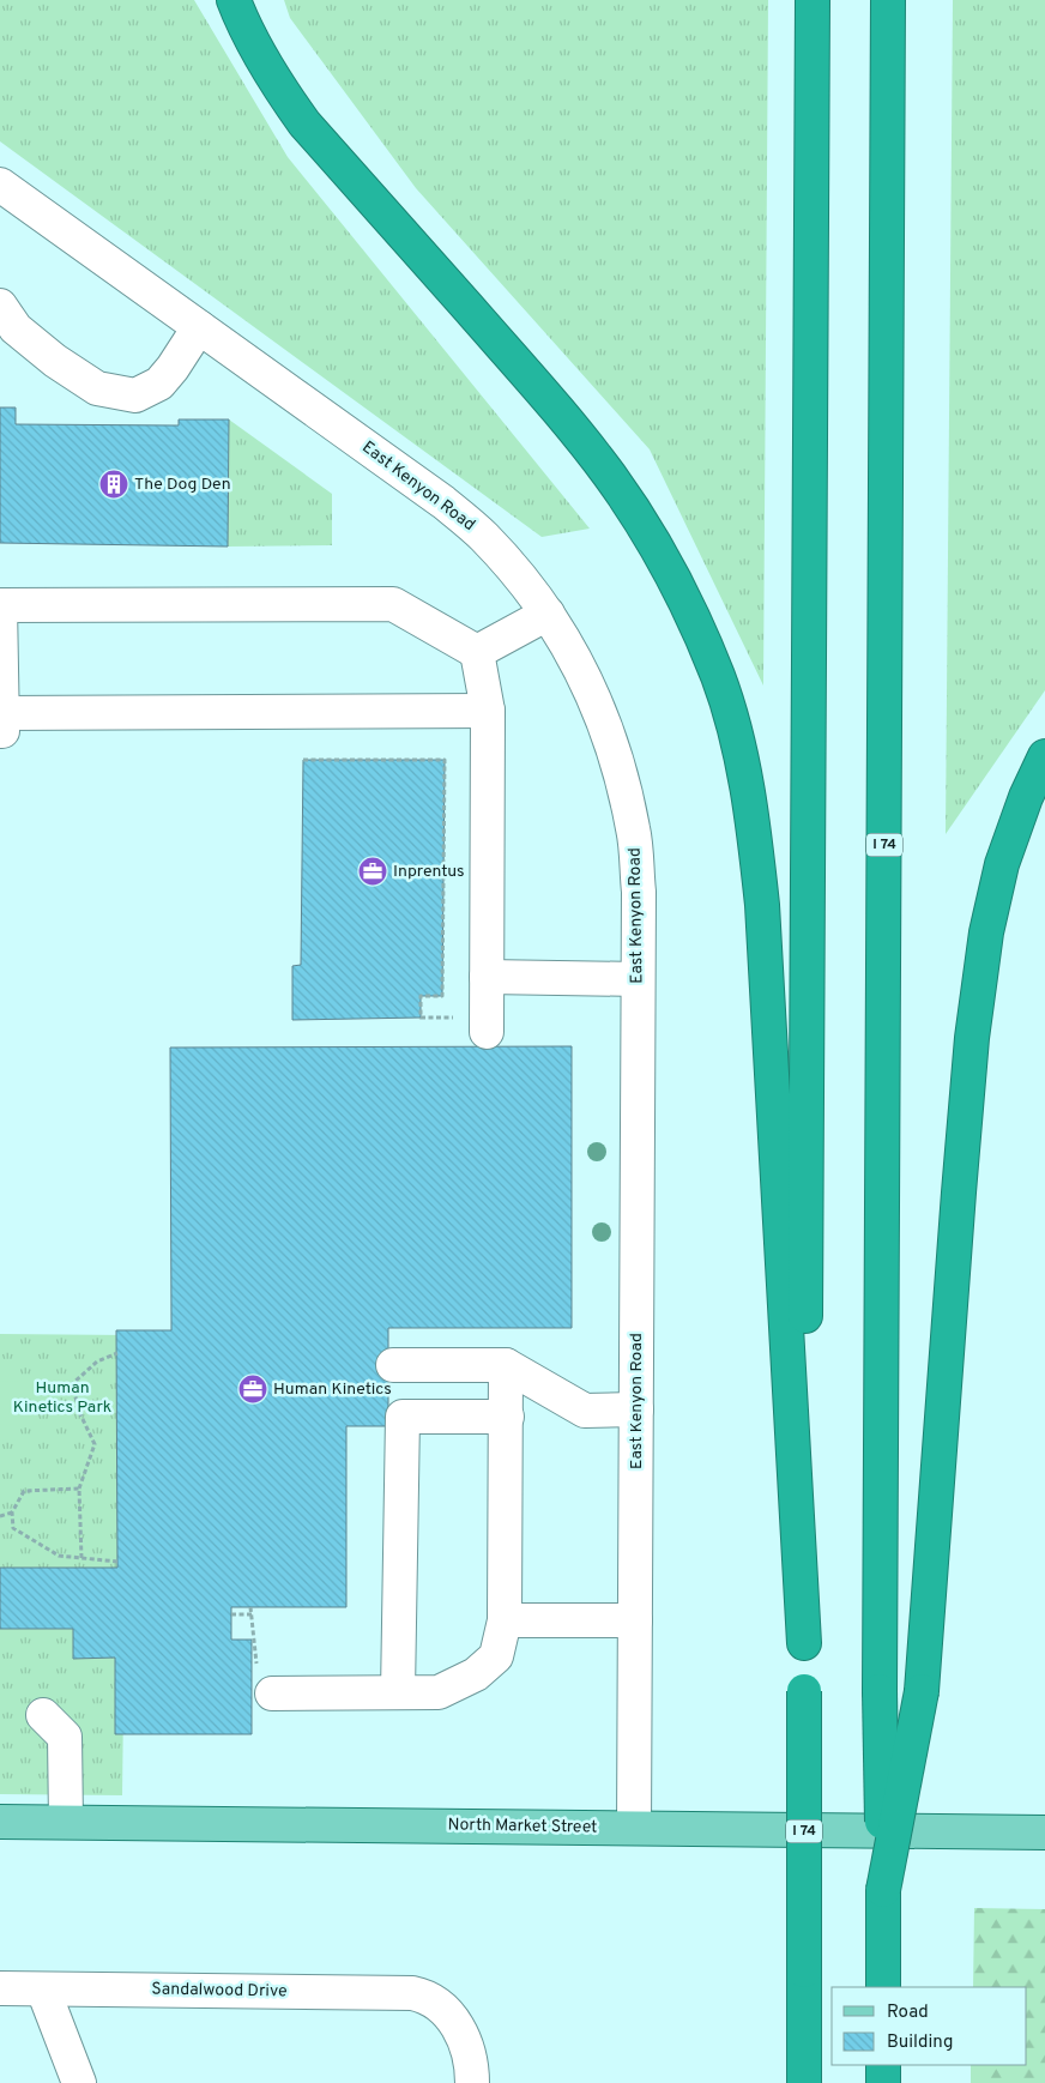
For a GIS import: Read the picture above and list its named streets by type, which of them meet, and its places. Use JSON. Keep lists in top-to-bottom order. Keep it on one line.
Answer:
{"streets":{"highway":["I 74"],"main road":["North Market Street"],"street":["East Kenyon Road","Sandalwood Drive"]},"crossings":[["East Kenyon Road","North Market Street"]],"parks":["Human Kinetics Park"],"places":{"building":["The Dog Den"],"office":["Inprentus","Human Kinetics"]},"legend":["Road","Building"]}
